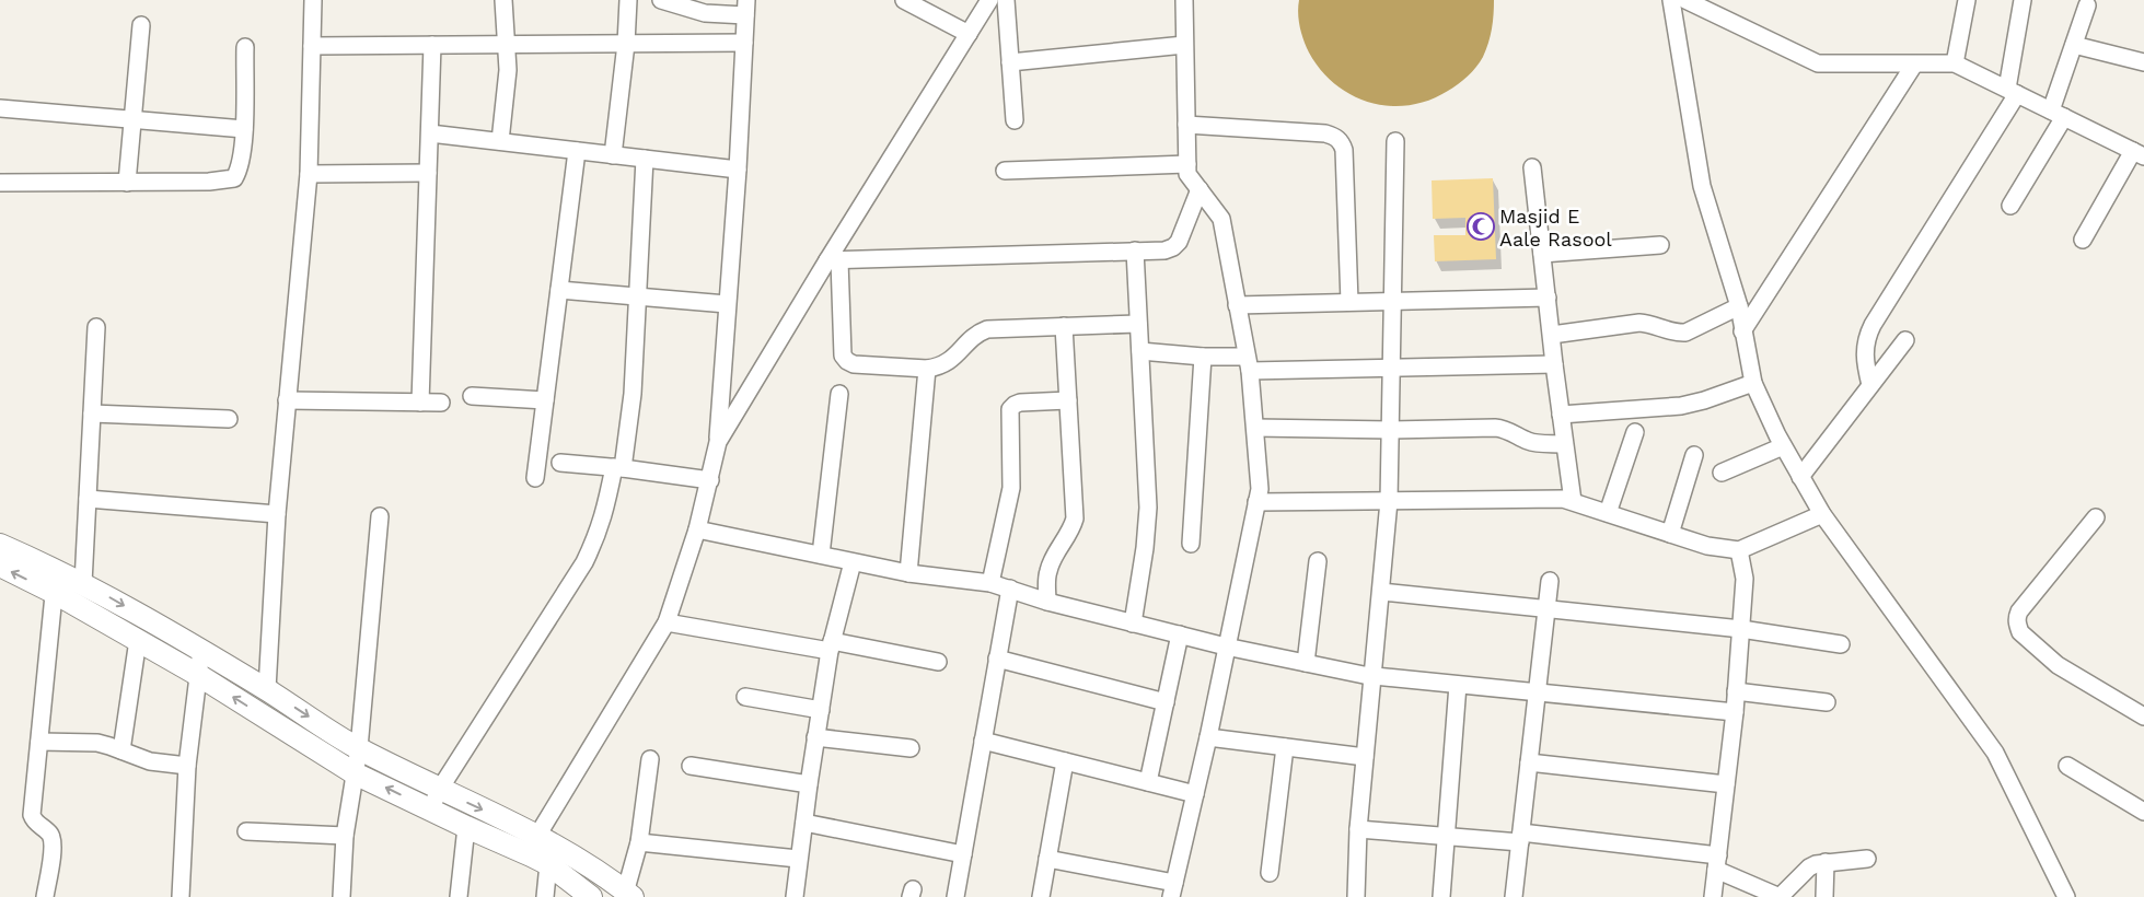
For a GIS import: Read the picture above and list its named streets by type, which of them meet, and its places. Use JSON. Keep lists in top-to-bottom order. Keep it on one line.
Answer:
{"places":{"mosque":["Masjid E Aale Rasool"]}}
